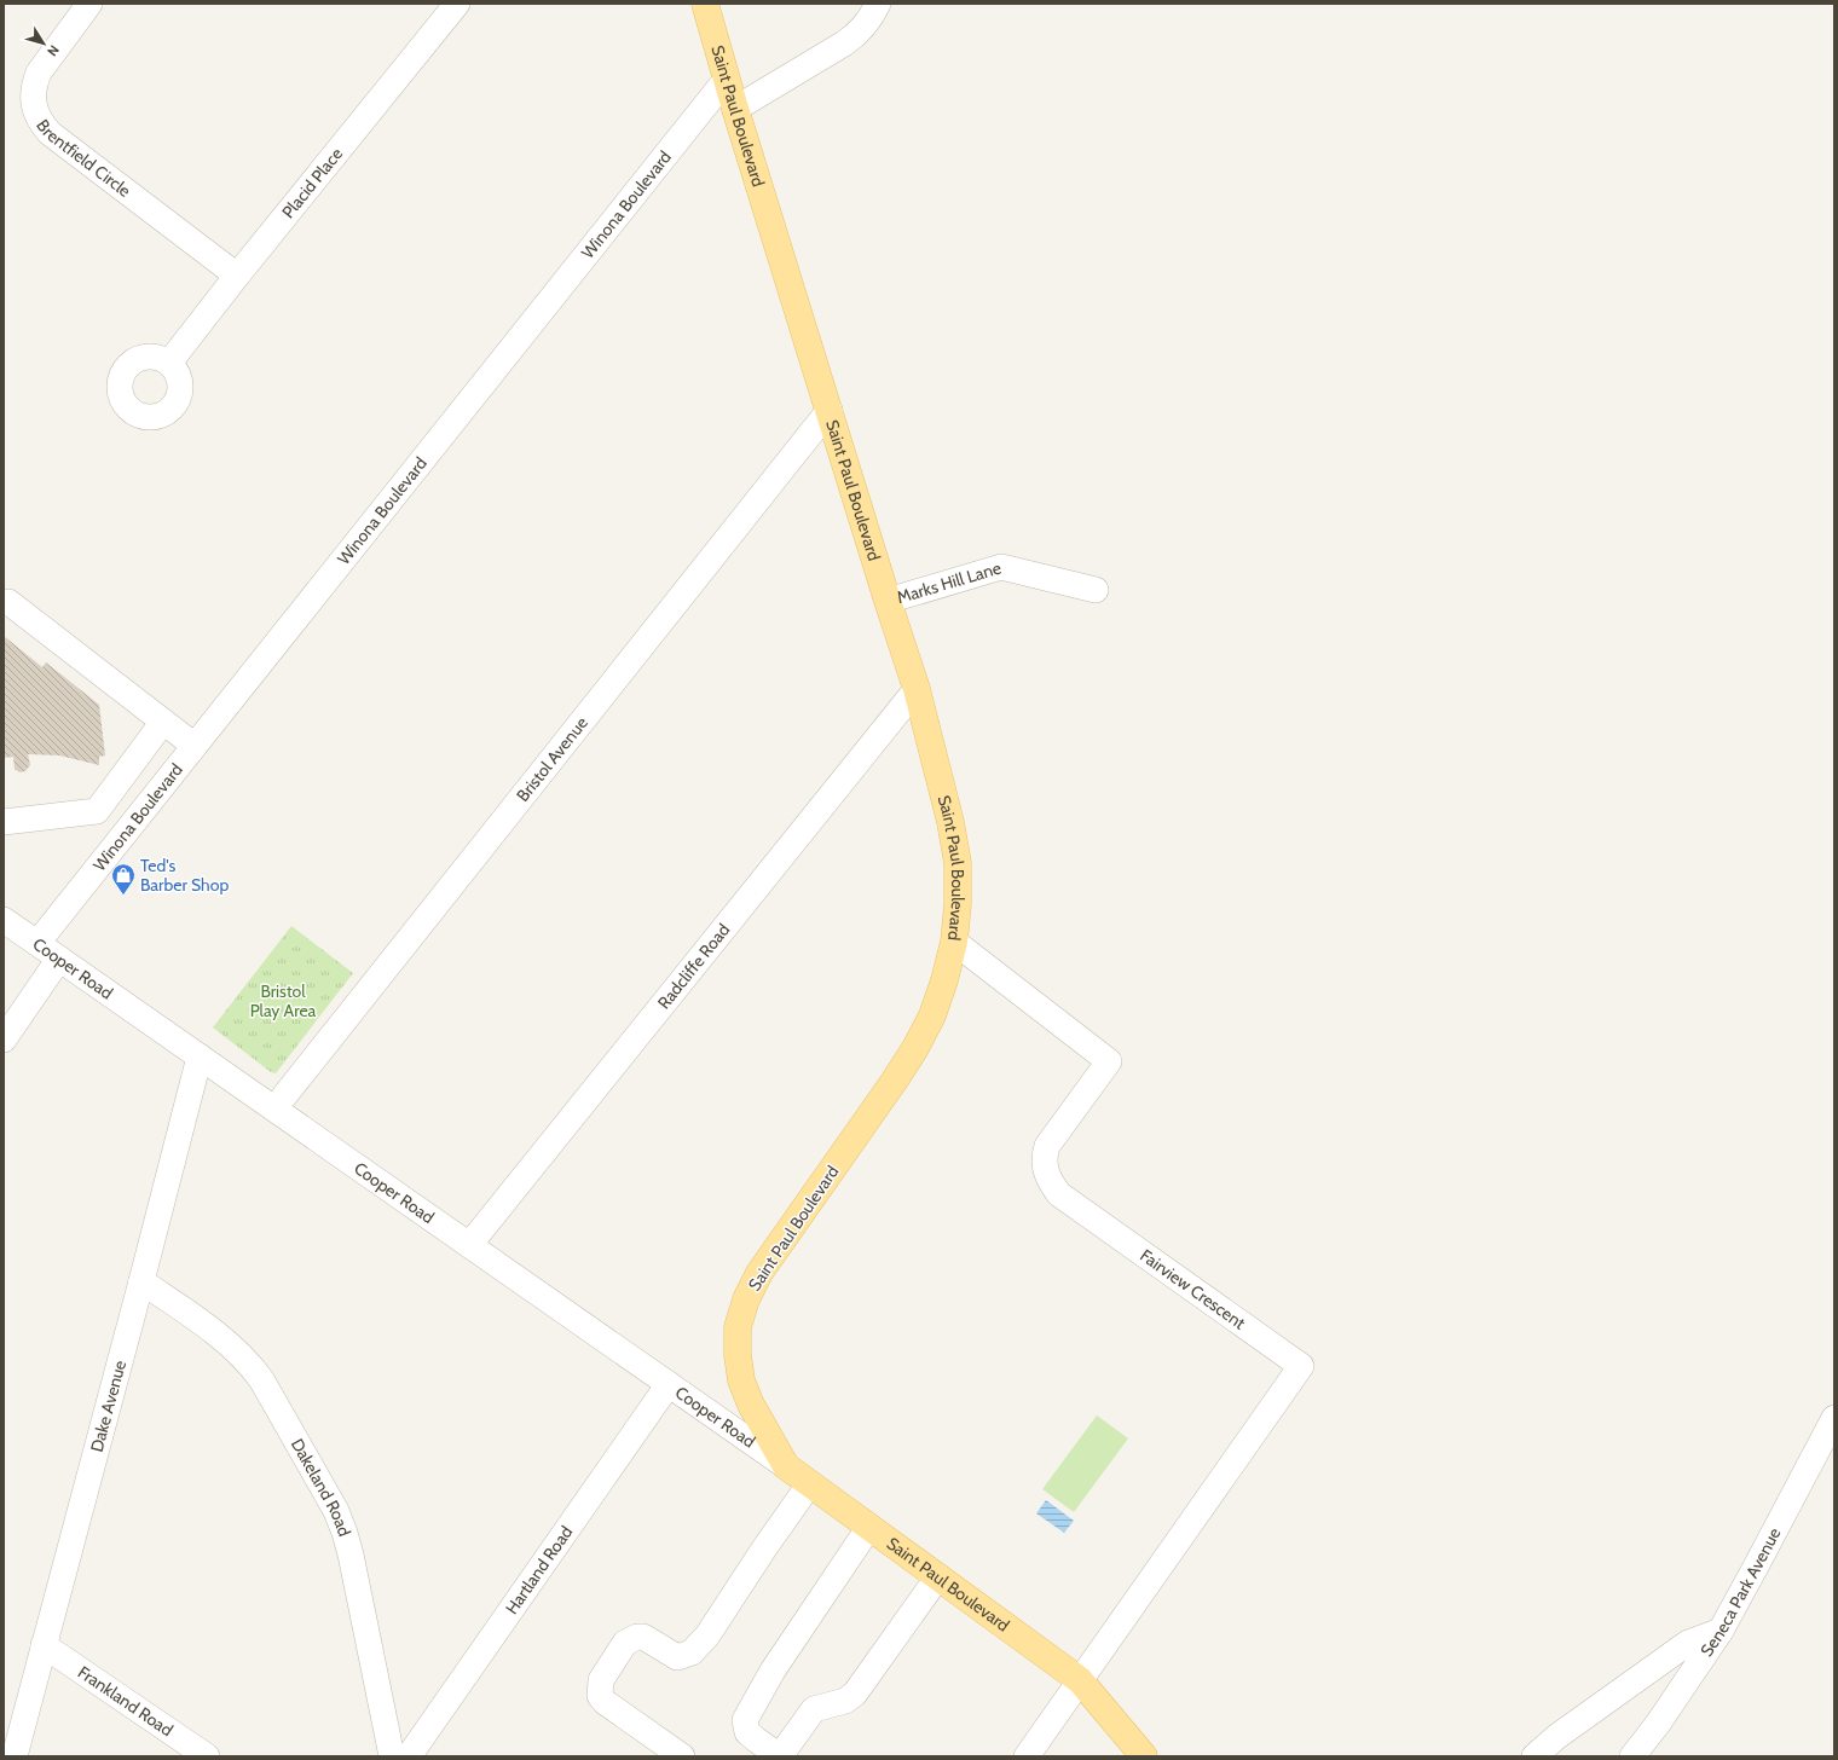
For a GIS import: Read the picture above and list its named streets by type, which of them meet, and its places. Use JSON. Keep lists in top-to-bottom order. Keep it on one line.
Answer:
{"streets":{"main road":["Saint Paul Boulevard"],"street":["Brentfield Circle","Placid Place","Winona Boulevard","Marks Hill Lane","Bristol Avenue","Radcliffe Road","Cooper Road","Fairview Crescent","Dake Avenue","Dakeland Road","Hartland Road","Seneca Park Avenue","Frankland Road"]},"crossings":[["Saint Paul Boulevard","Winona Boulevard"],["Saint Paul Boulevard","Marks Hill Lane"],["Saint Paul Boulevard","Bristol Avenue"],["Saint Paul Boulevard","Radcliffe Road"],["Saint Paul Boulevard","Cooper Road"],["Saint Paul Boulevard","Fairview Crescent"],["Brentfield Circle","Placid Place"],["Winona Boulevard","Cooper Road"],["Bristol Avenue","Cooper Road"],["Radcliffe Road","Cooper Road"],["Cooper Road","Dake Avenue"],["Cooper Road","Hartland Road"],["Dake Avenue","Dakeland Road"],["Dake Avenue","Frankland Road"]],"parks":["Bristol Play Area"],"places":{"shop":["Ted's Barber Shop"]},"north":"bottom right"}
